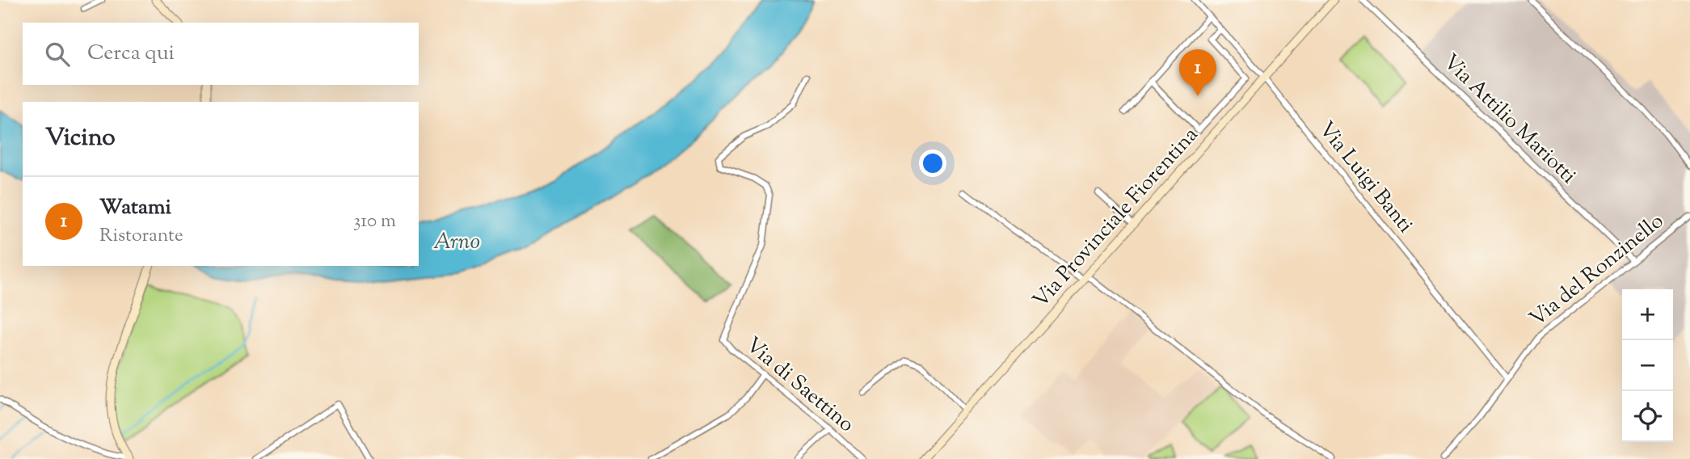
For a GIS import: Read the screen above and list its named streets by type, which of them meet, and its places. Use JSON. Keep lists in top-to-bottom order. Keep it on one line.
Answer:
{"streets":{"main road":["Via Provinciale Fiorentina"],"street":["Via Attilio Mariotti","Via Luigi Banti","Via del Ronzinello","Via di Saettino"]},"crossings":[["Via Attilio Mariotti","Via del Ronzinello"],["Via Luigi Banti","Via Provinciale Fiorentina"],["Via Luigi Banti","Via del Ronzinello"]],"water":["Arno"],"page":{"search":"Cerca qui","pins":"1","heading":"Vicino","list":[{"mark":"1","name":"Watami","note":"Ristorante","value":"310 m"}],"map_buttons":["+","−"]}}
